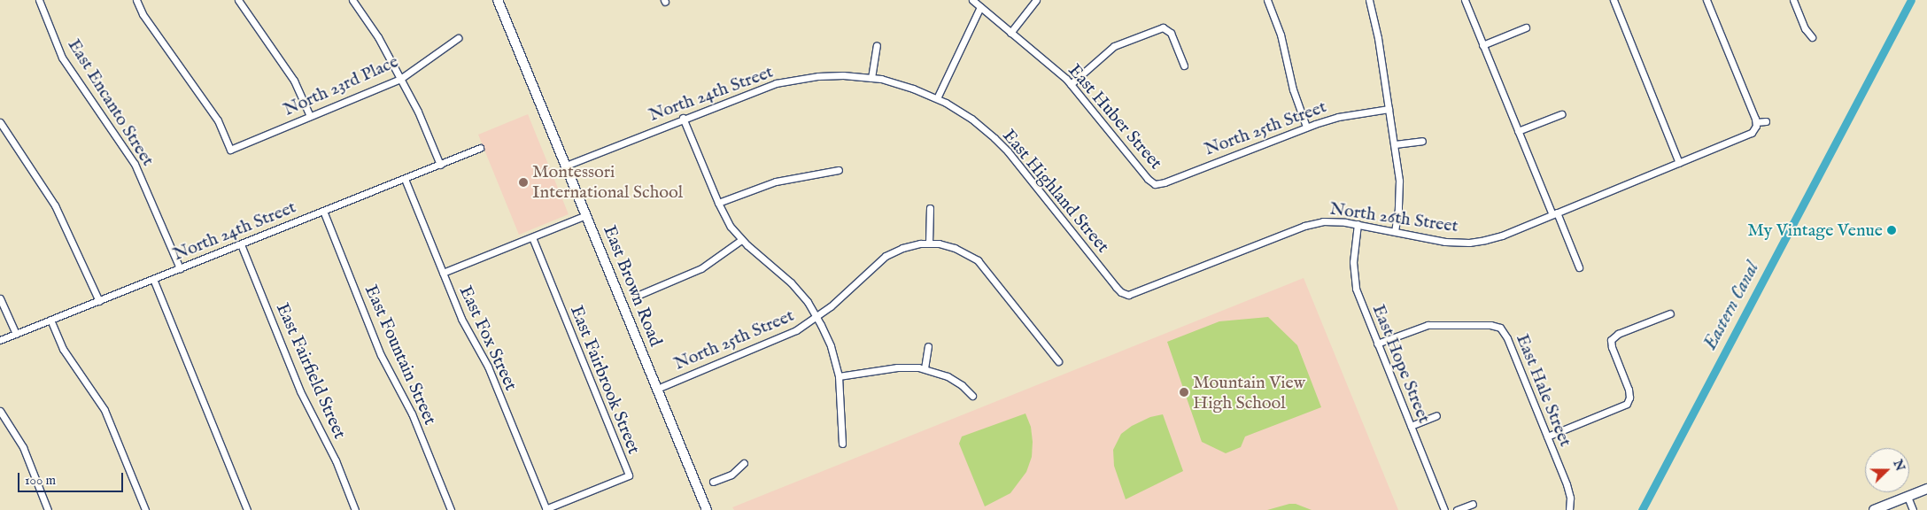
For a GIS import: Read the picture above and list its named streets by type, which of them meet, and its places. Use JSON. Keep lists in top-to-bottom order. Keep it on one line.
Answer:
{"streets":{"main road":["East Brown Road"],"street":["North 23rd Place","North 24th Street","East Encanto Street","East Huber Street","North 25th Street","East Highland Street","North 26th Street","East Fox Street","East Fountain Street","East Hope Street","East Fairfield Street","East Fairbrook Street","East Hale Street"]},"crossings":[["North 24th Street","East Encanto Street"],["North 24th Street","East Highland Street"],["North 24th Street","East Brown Road"],["North 24th Street","East Fox Street"],["North 24th Street","East Fountain Street"],["North 24th Street","East Fairfield Street"],["East Huber Street","North 25th Street"],["North 25th Street","East Brown Road"],["East Highland Street","North 26th Street"],["North 26th Street","East Hope Street"],["East Fox Street","East Fairbrook Street"],["East Hope Street","East Hale Street"]],"water":["Eastern Canal"],"places":["Montessori International School","My Vintage Venue","Mountain View High School"],"scale_bar":"100 m","north":"right"}
